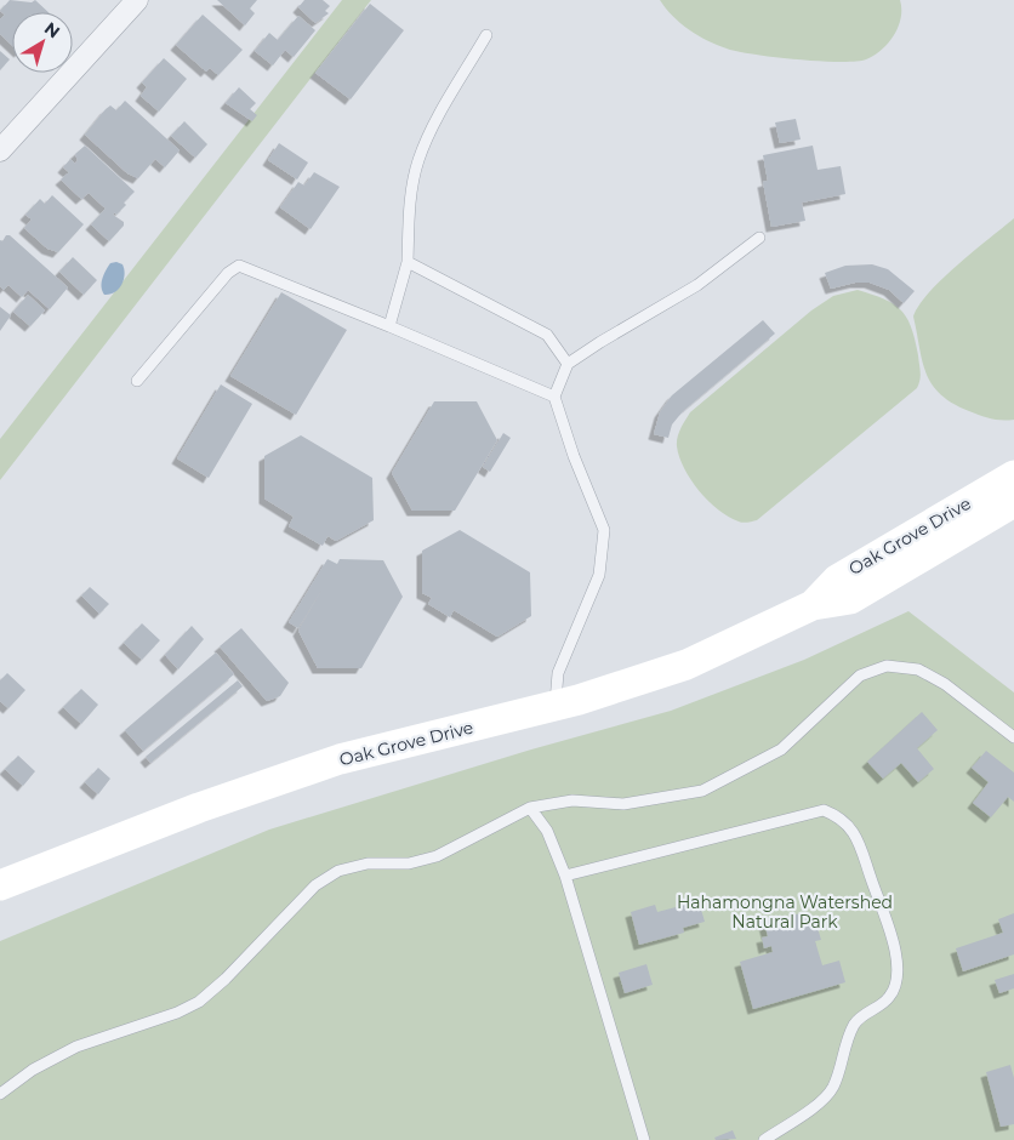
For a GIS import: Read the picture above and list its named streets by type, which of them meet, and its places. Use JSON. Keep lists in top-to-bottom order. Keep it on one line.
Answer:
{"streets":{"street":["Oak Grove Drive"]},"parks":["Hahamongna Watershed Natural Park"],"north":"top right"}
